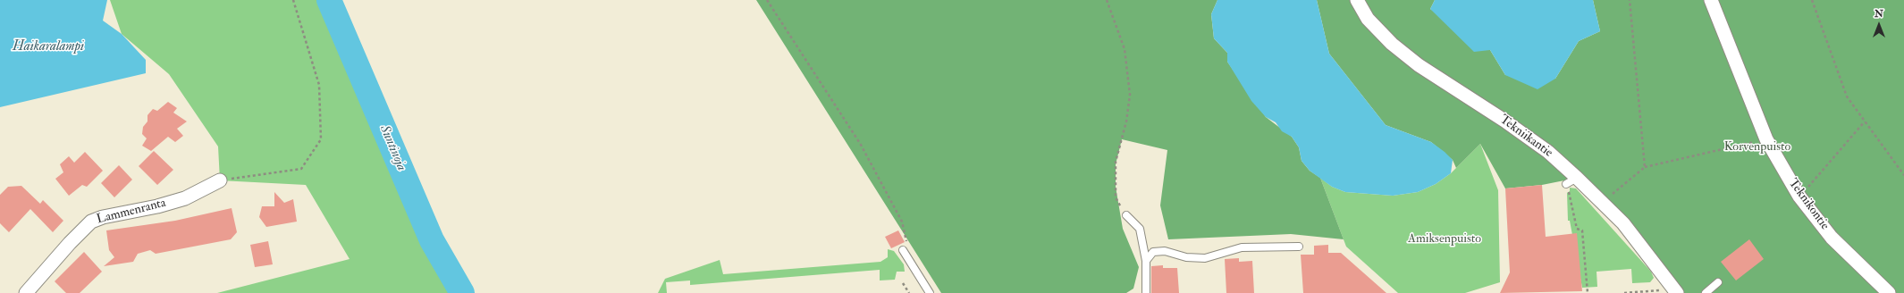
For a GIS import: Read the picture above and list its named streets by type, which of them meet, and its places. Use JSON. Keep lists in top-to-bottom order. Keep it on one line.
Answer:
{"streets":{"street":["Tekniikantie","Teknikontie","Lammenranta"]},"water":["Haikaralampi","Suntinoja"],"parks":["Korvenpuisto","Amiksenpuisto"],"north":"top"}
